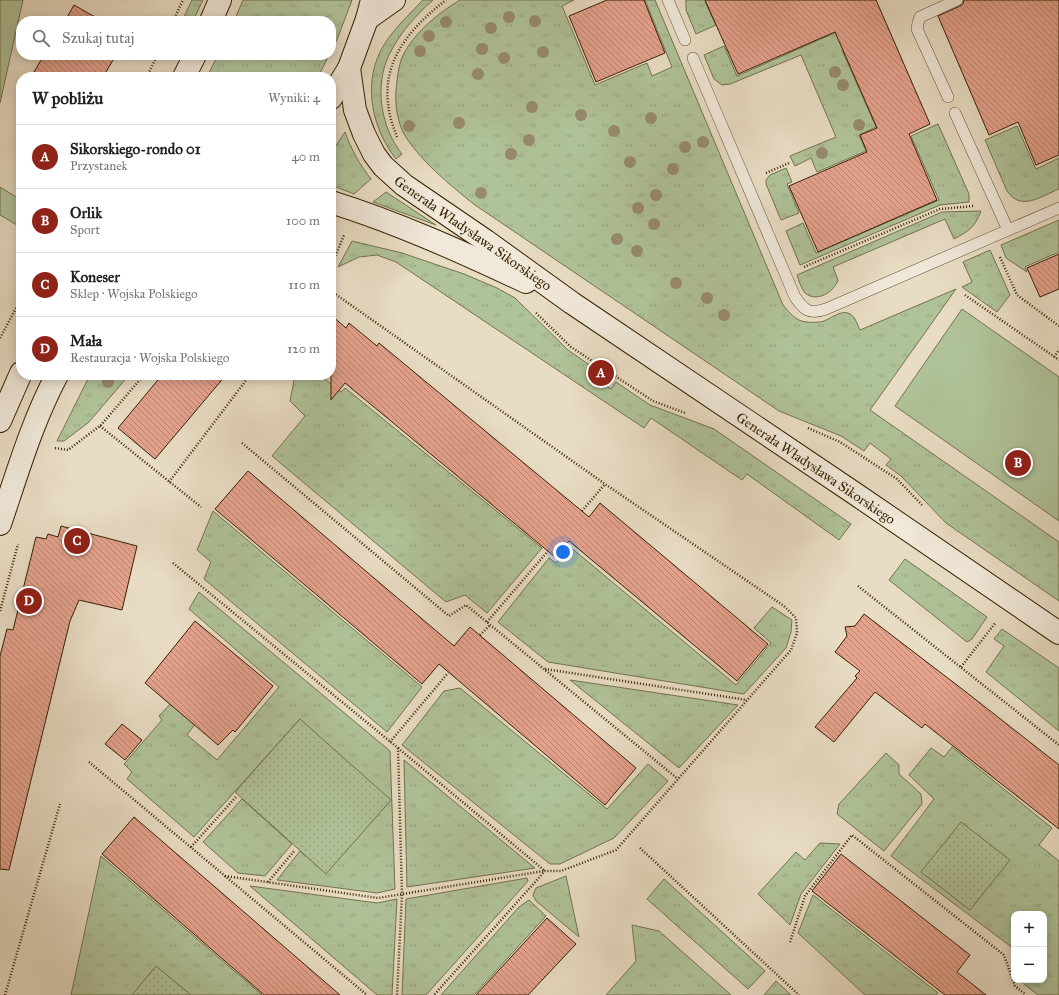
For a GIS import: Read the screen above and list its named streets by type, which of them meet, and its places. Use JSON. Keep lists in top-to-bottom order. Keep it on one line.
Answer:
{"streets":{"street":["Generała Władysława Sikorskiego"]},"page":{"search":"Szukaj tutaj","heading":["W pobliżu","Wyniki: 4"],"list":[{"mark":"A","name":"Sikorskiego-rondo 01","note":"Przystanek","value":"40 m"},{"mark":"B","name":"Orlik","note":"Sport","value":"100 m"},{"mark":"C","name":"Koneser","note":"Sklep · Wojska Polskiego","value":"110 m"},{"mark":"D","name":"Mała","note":"Restauracja · Wojska Polskiego","value":"120 m"}],"pins":["A","B","C","D"],"map_buttons":["+","−"]}}
